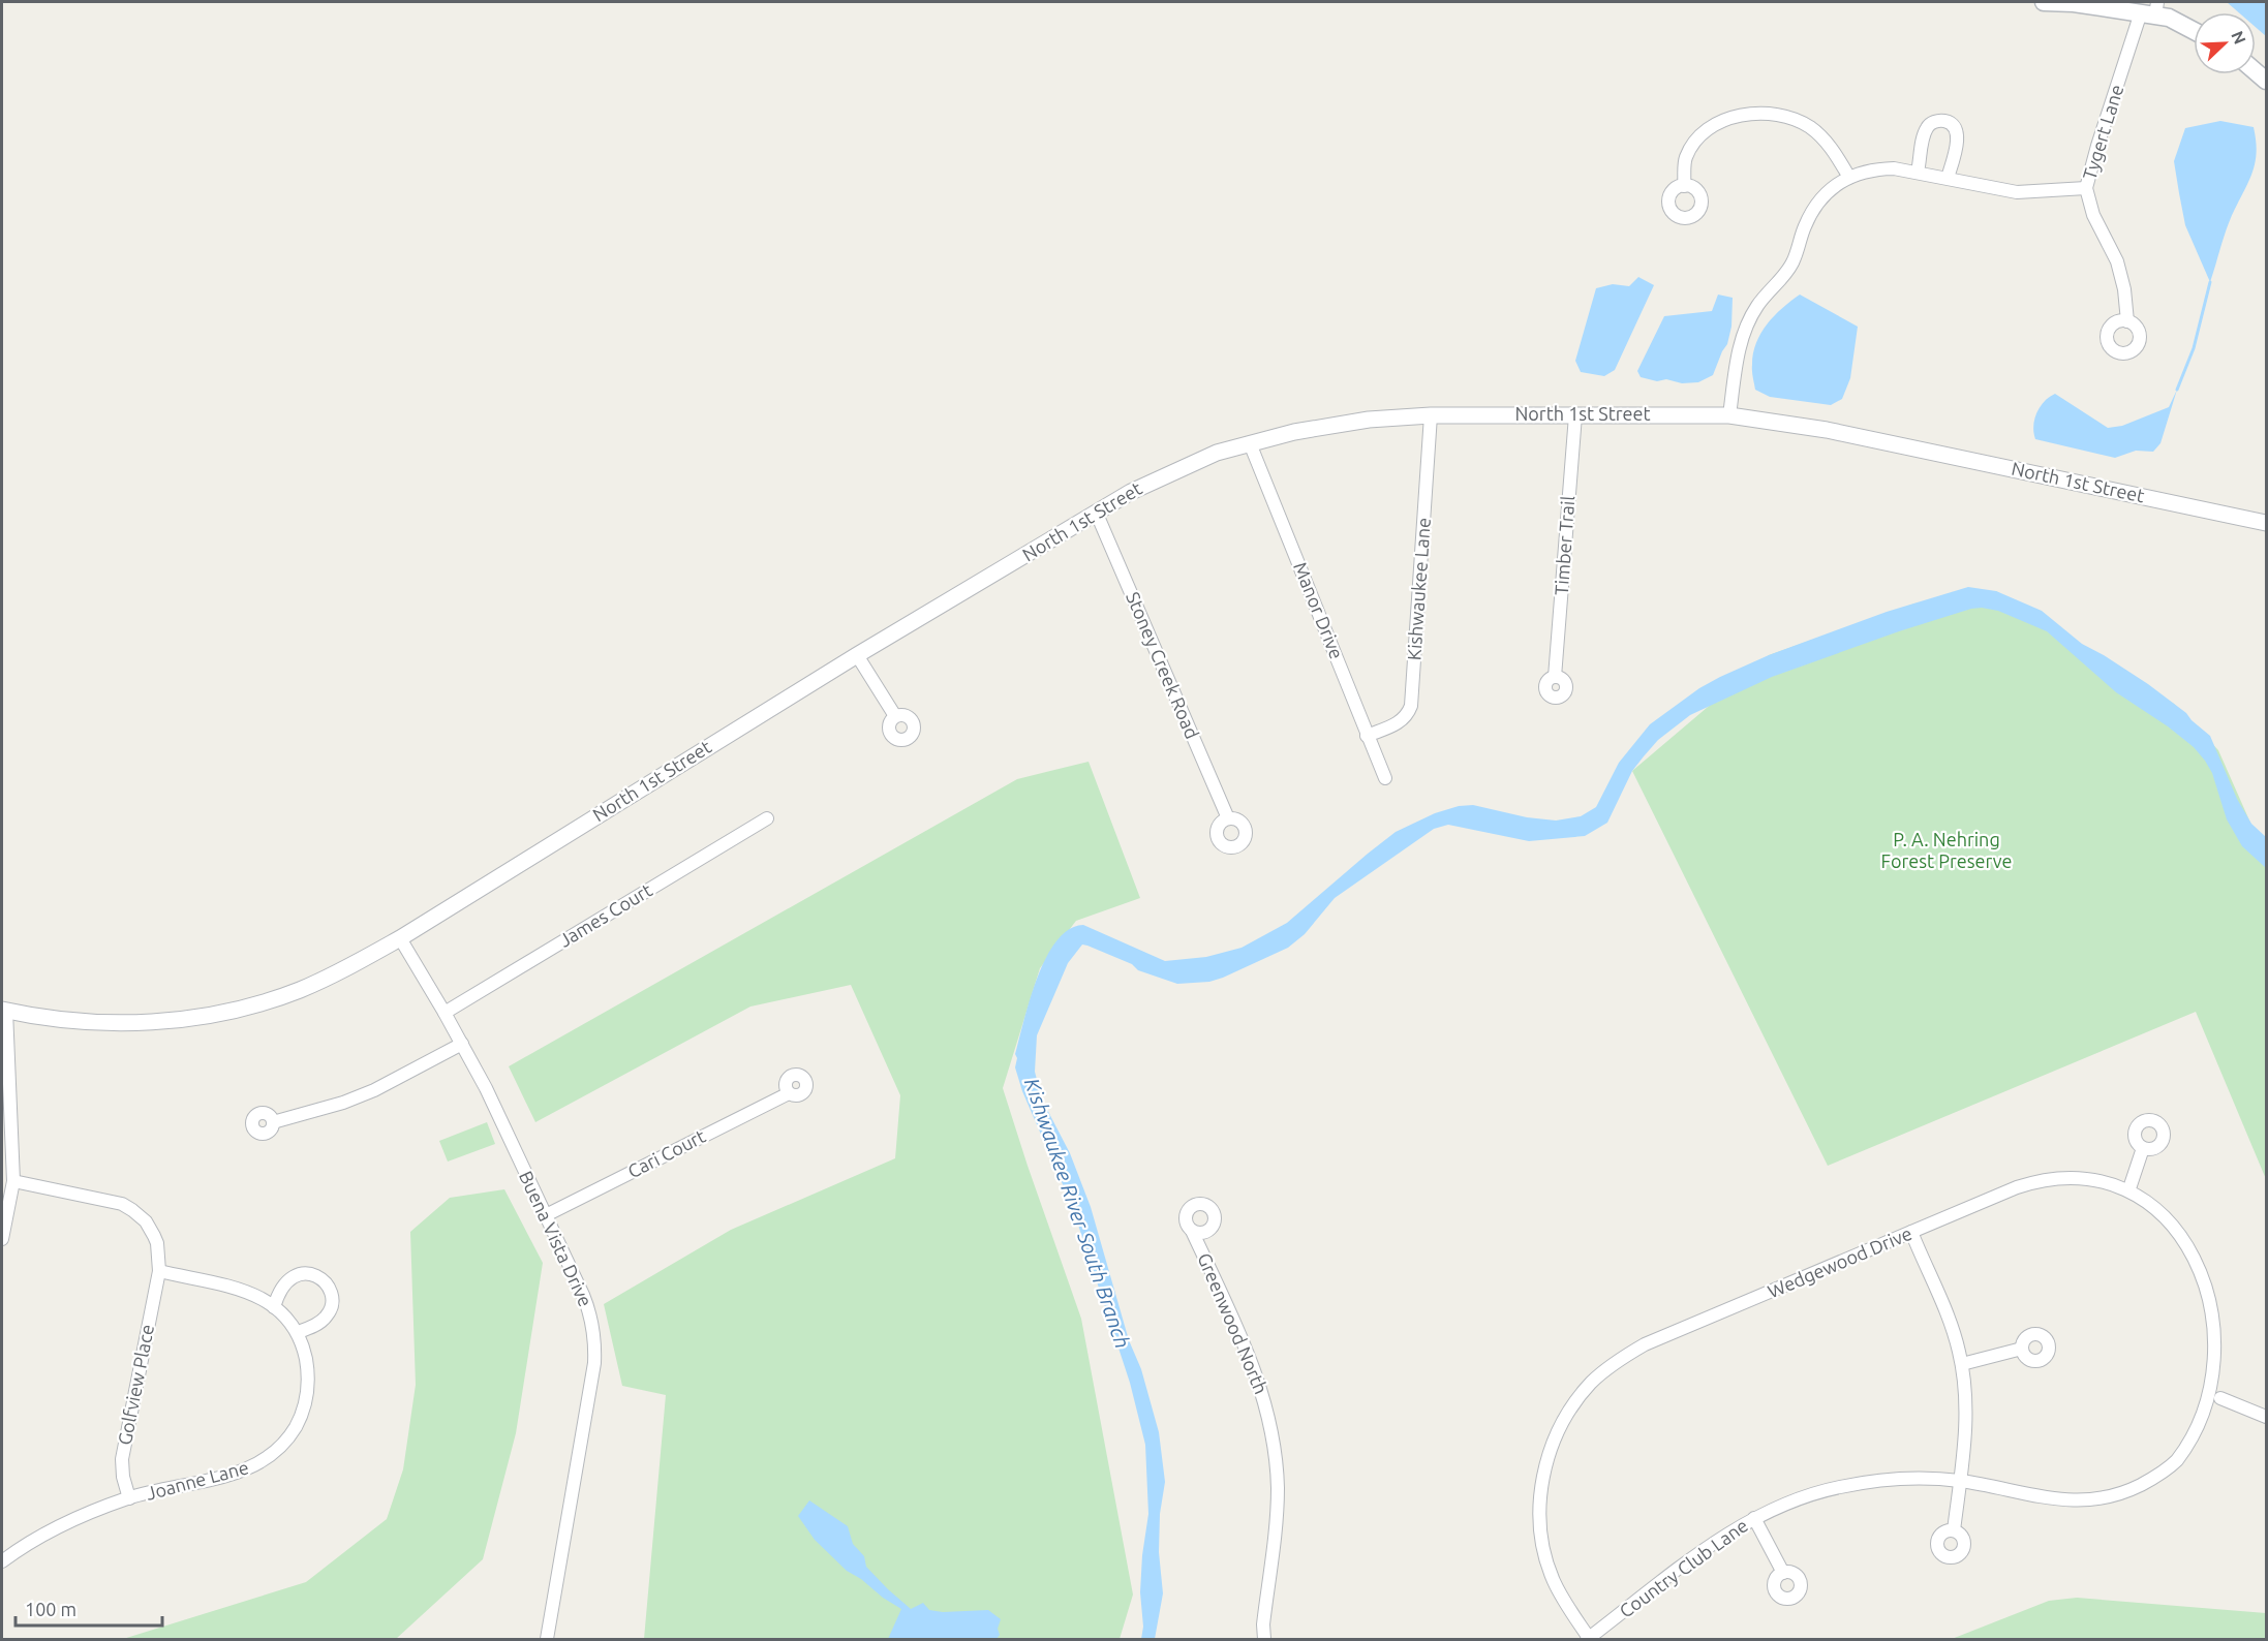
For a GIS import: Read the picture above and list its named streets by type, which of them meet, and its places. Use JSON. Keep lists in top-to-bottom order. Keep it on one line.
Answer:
{"streets":{"street":["Tygert Lane","North 1st Street","Timber Trail","Kishwaukee Lane","Manor Drive","Stoney Creek Road","James Court","Cari Court","Buena Vista Drive","Wedgewood Drive","Greenwood North","Golfview Place","Joanne Lane","Country Club Lane"]},"crossings":[["North 1st Street","Timber Trail"],["North 1st Street","Kishwaukee Lane"],["North 1st Street","Manor Drive"],["North 1st Street","Stoney Creek Road"],["North 1st Street","Buena Vista Drive"],["Kishwaukee Lane","Manor Drive"],["James Court","Buena Vista Drive"],["Cari Court","Buena Vista Drive"],["Wedgewood Drive","Country Club Lane"],["Golfview Place","Joanne Lane"]],"water":["Kishwaukee River South Branch"],"parks":["P. A. Nehring Forest Preserve"],"scale_bar":"100 m","north":"top right"}
